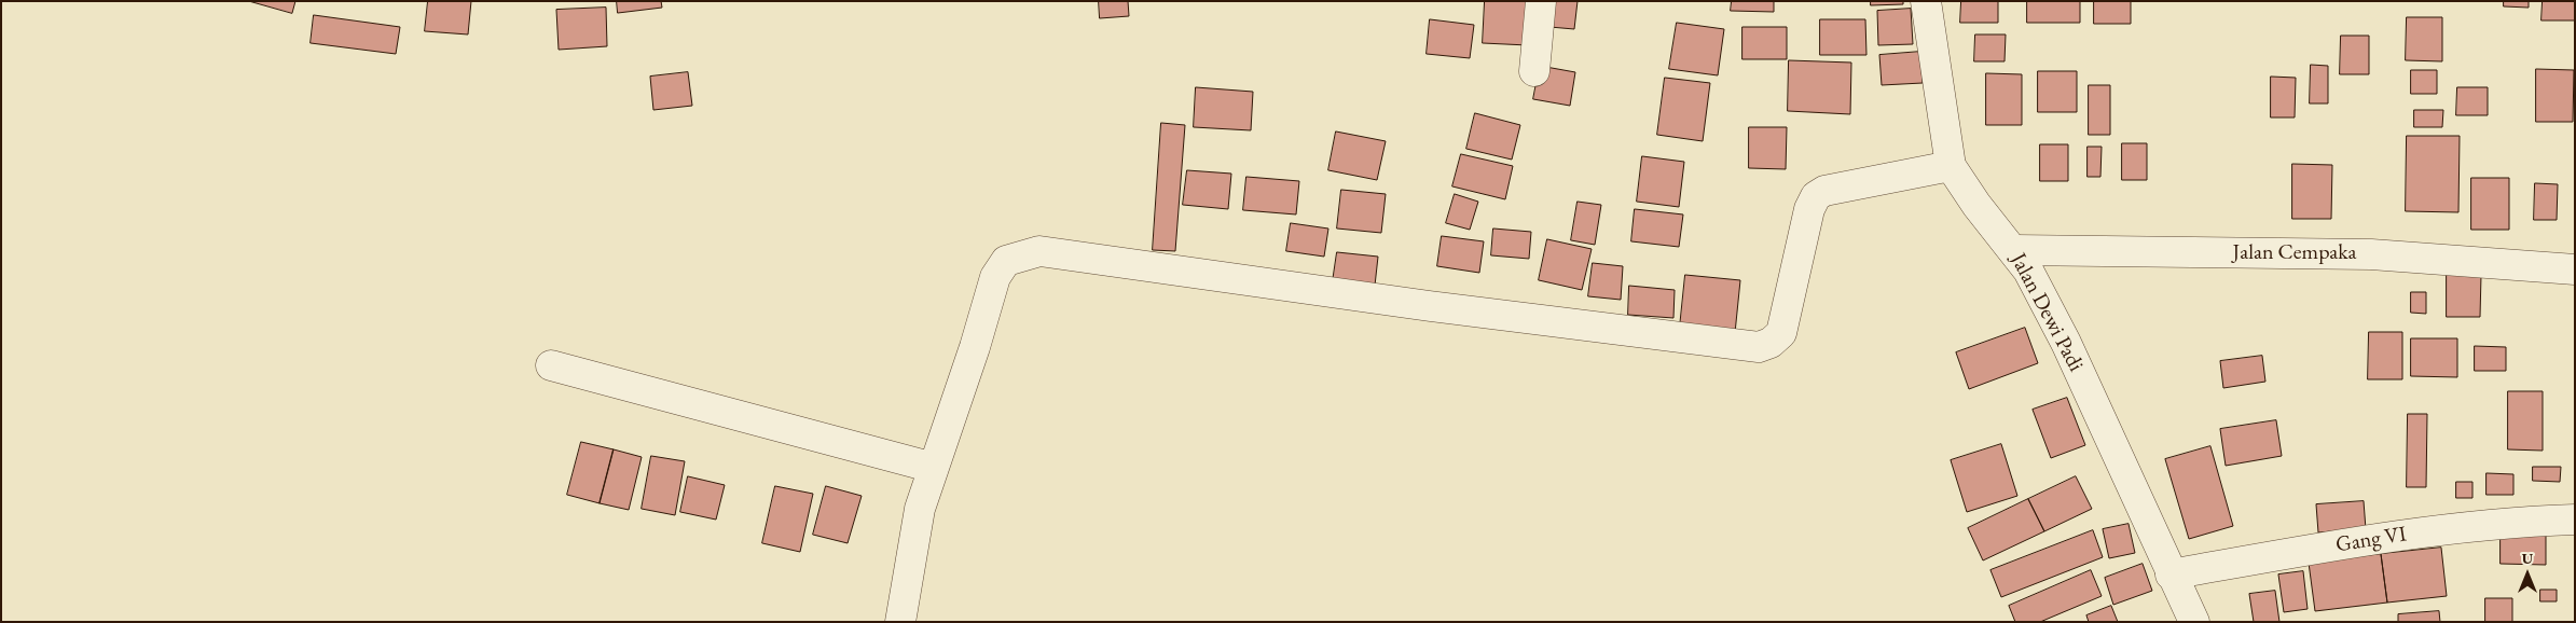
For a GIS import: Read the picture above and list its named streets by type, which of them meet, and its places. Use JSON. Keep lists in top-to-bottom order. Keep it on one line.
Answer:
{"streets":{"street":["Jalan Cempaka","Jalan Dewi Padi","Gang VI"]},"crossings":[["Jalan Cempaka","Jalan Dewi Padi"],["Jalan Dewi Padi","Gang VI"]],"north":"top"}
